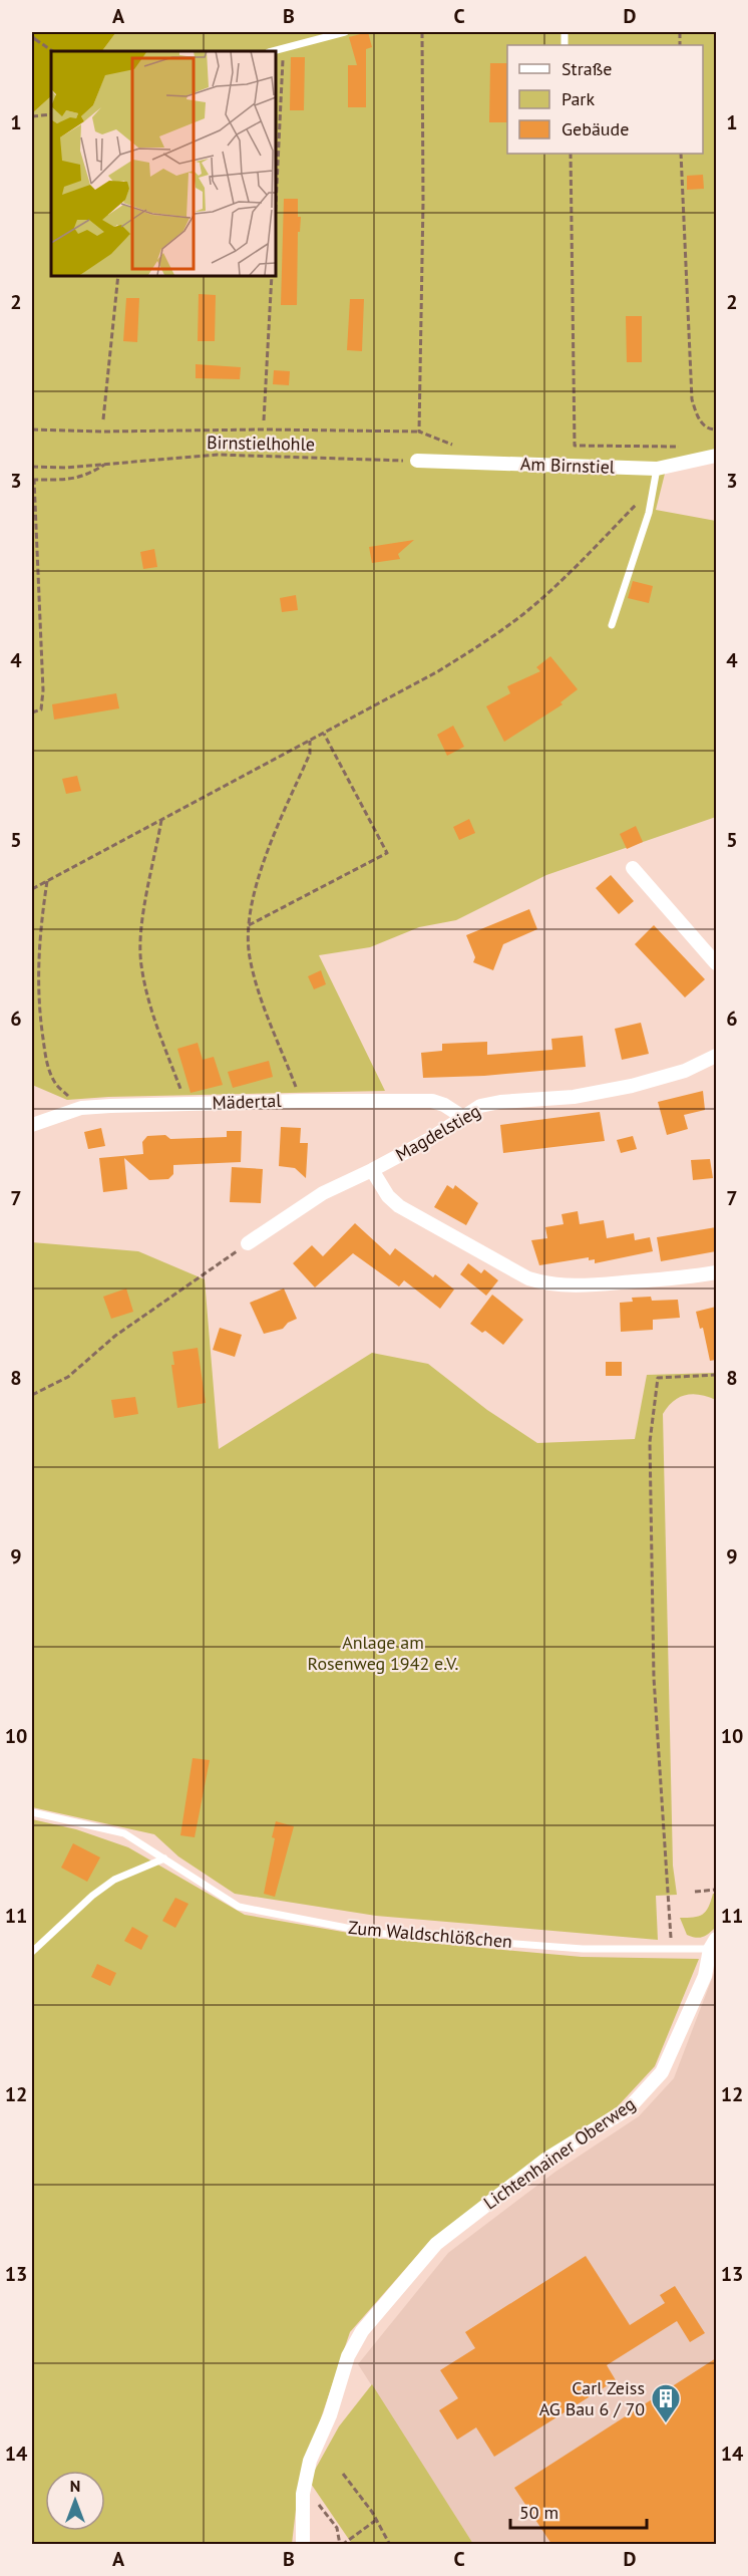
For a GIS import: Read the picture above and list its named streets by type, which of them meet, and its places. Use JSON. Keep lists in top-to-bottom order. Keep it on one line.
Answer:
{"streets":{"street":["Am Birnstiel","Mädertal","Magdelstieg","Lichtenhainer Oberweg"],"lane":["Zum Waldschlößchen"],"path":["Birnstielhohle"]},"crossings":[["Birnstielhohle","Am Birnstiel"],["Mädertal","Magdelstieg"],["Zum Waldschlößchen","Lichtenhainer Oberweg"]],"parks":["Anlage am Rosenweg 1942 e.V."],"places":{"building":["Carl Zeiss AG Bau 6 / 70"]},"legend":["Straße","Park","Gebäude"],"scale_bar":"50 m","north":"top","grid":{"columns":["A","B","C","D"],"rows":["1","2","3","4","5","6","7","8","9","10","11","12","13","14"]}}
